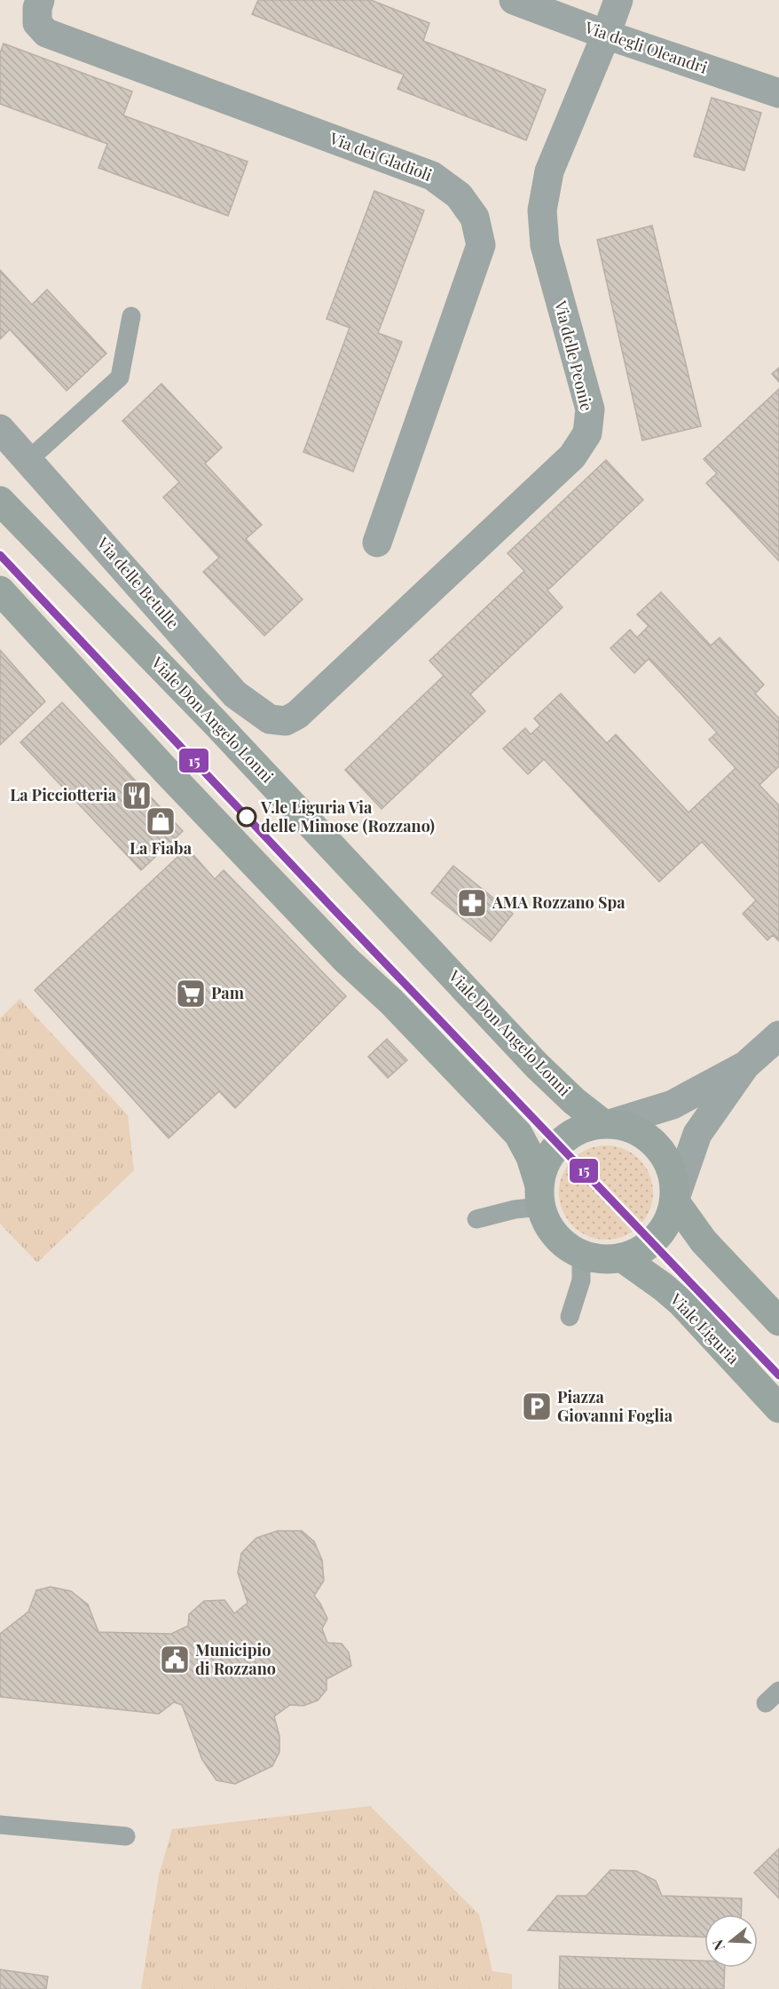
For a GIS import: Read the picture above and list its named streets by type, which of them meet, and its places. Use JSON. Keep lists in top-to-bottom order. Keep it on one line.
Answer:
{"streets":{"main road":["Viale Don Angelo Lonni","Viale Liguria"],"street":["Via degli Oleandri","Via dei Gladioli","Via delle Peonie","Via delle Betulle"]},"crossings":[["Via degli Oleandri","Via delle Peonie"],["Via delle Peonie","Via delle Betulle"],["Viale Don Angelo Lonni","Viale Liguria"]],"places":{"restaurant":["La Picciotteria"],"other":["V.le Liguria Via delle Mimose (Rozzano)"],"shop":["La Fiaba"],"pharmacy":["AMA Rozzano Spa"],"supermarket":["Pam"],"parking":["Piazza Giovanni Foglia"],"public building":["Municipio di Rozzano"]},"lines":["transit line 15"],"north":"left"}
